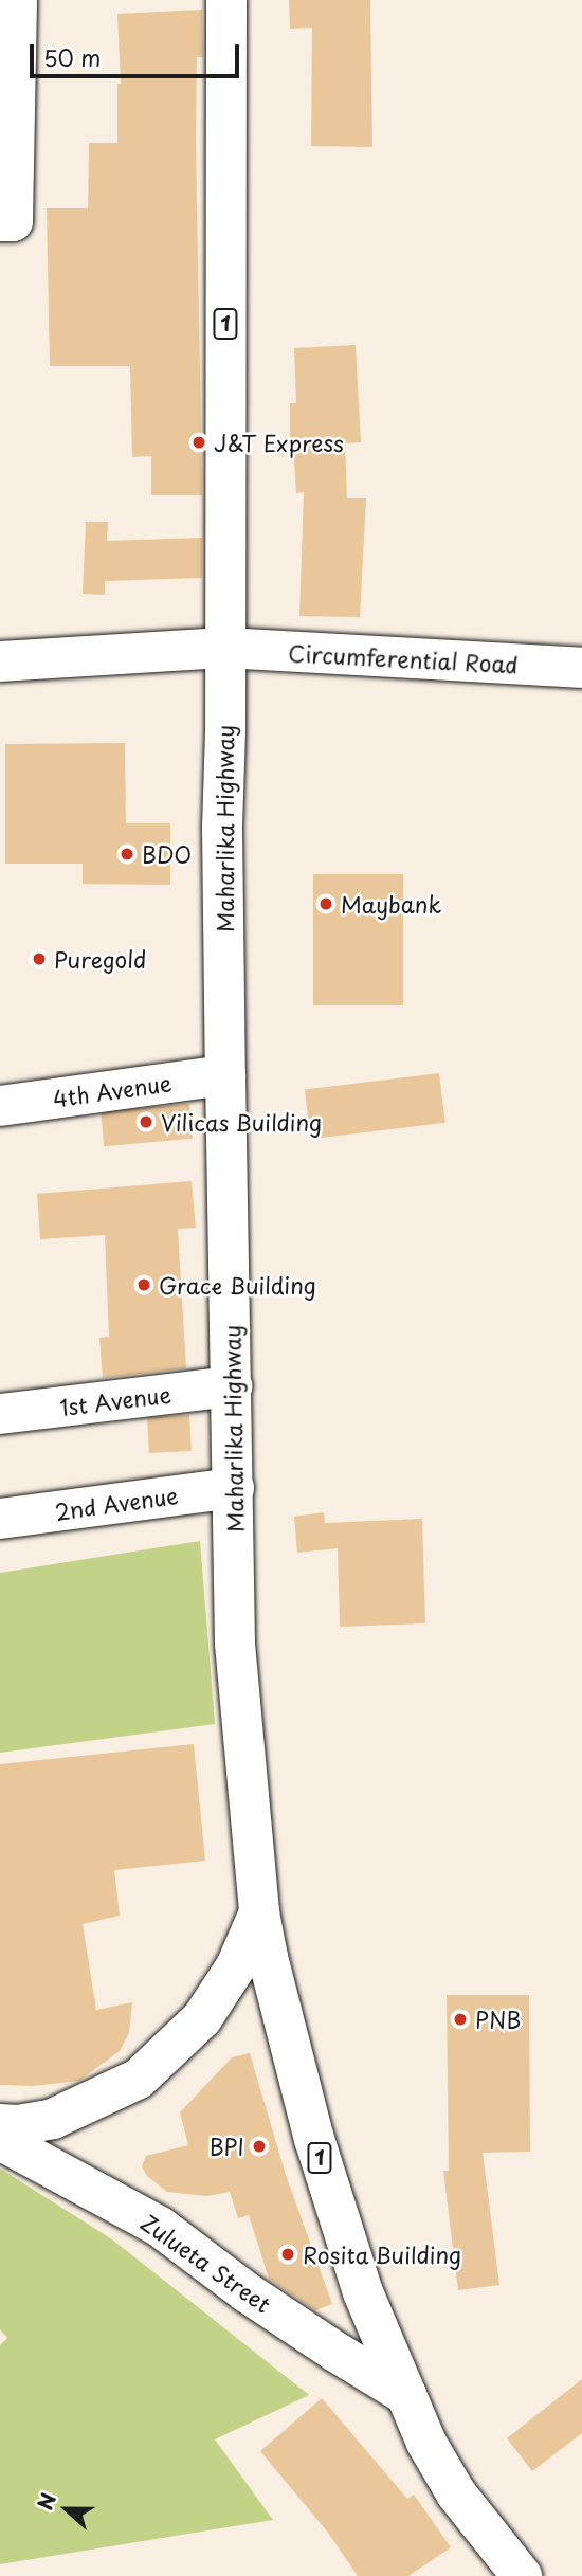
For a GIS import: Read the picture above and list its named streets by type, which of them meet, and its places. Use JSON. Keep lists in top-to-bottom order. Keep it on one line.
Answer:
{"streets":{"main road":["1","Circumferential Road","Maharlika Highway","4th Avenue","1st Avenue","2nd Avenue","Zulueta Street"]},"crossings":[["Circumferential Road","Maharlika Highway"],["Maharlika Highway","4th Avenue"],["Maharlika Highway","1st Avenue"],["Maharlika Highway","2nd Avenue"],["Maharlika Highway","Zulueta Street"]],"places":["J&T Express","BDO","Maybank","Puregold","Vilicas Building","Grace Building","PNB","BPI","Rosita Building"],"scale_bar":"50 m","north":"left"}
